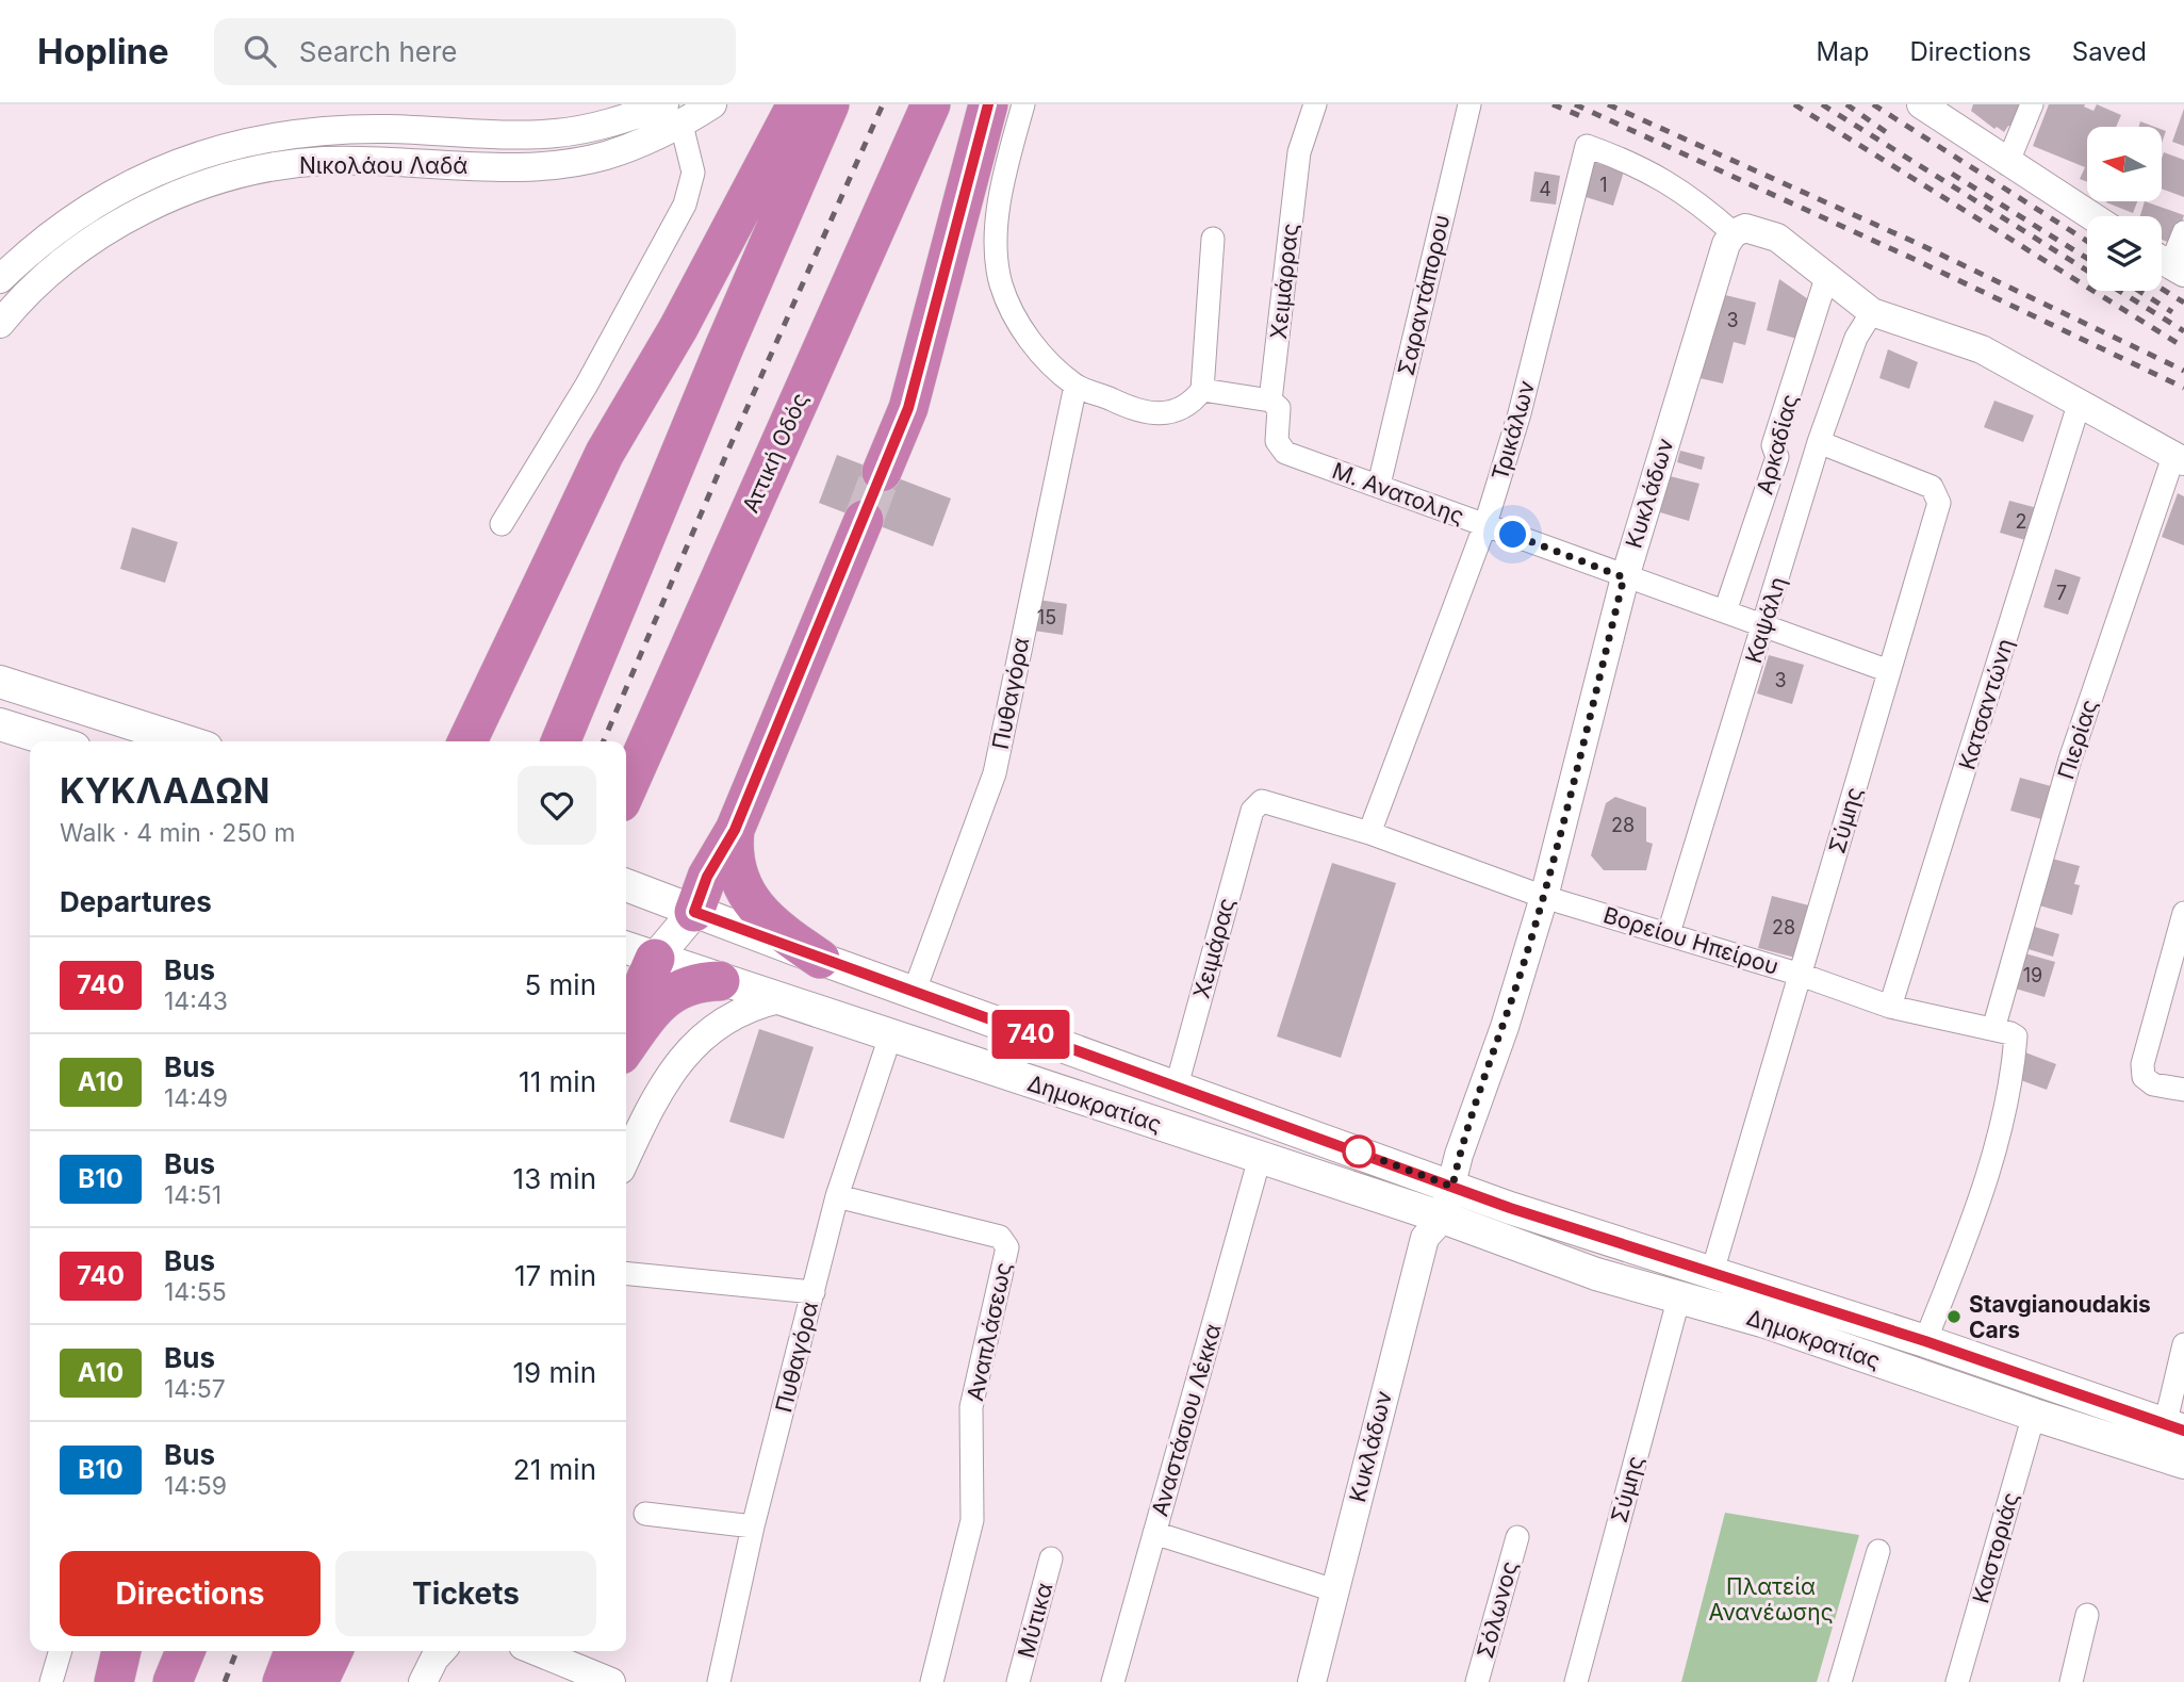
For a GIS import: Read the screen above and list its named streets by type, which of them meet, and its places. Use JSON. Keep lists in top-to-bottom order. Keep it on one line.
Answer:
{"streets":{"highway":["Αττική Οδός"],"main road":["Δημοκρατίας"],"street":["Νικολάου Λαδά","Χειμάρρας","Σαραντάπορου","Τρικάλων","Αρκαδίας","Μ. Ανατολης","Κυκλάδων","Καψάλη","Πυθαγόρα","Κατσαντώνη","Πιερίας","Σύμης","Βορείου Ηπείρου","Χειμάρας","Αναπλάσεως","Αναστάσιου Λέκκα","Καστοριάς","Σόλωνος","Μύτικα"]},"crossings":[["Χειμάρρας","Μ. Ανατολης"],["Σαραντάπορου","Μ. Ανατολης"],["Τρικάλων","Μ. Ανατολης"],["Τρικάλων","Κυκλάδων"],["Τρικάλων","Βορείου Ηπείρου"],["Αρκαδίας","Μ. Ανατολης"],["Μ. Ανατολης","Κυκλάδων"],["Μ. Ανατολης","Καψάλη"],["Μ. Ανατολης","Σύμης"],["Κυκλάδων","Βορείου Ηπείρου"],["Κυκλάδων","Δημοκρατίας"],["Καψάλη","Σύμης"],["Καψάλη","Βορείου Ηπείρου"],["Πυθαγόρα","Δημοκρατίας"],["Πυθαγόρα","Αναπλάσεως"],["Κατσαντώνη","Βορείου Ηπείρου"],["Πιερίας","Βορείου Ηπείρου"],["Σύμης","Βορείου Ηπείρου"],["Σύμης","Δημοκρατίας"],["Βορείου Ηπείρου","Χειμάρας"],["Βορείου Ηπείρου","Δημοκρατίας"],["Χειμάρας","Δημοκρατίας"],["Δημοκρατίας","Αναστάσιου Λέκκα"],["Δημοκρατίας","Καστοριάς"]],"parks":["Πλατεία Ανανέωσης"],"places":["Stavgianoudakis Cars"],"lines":["bus line 740"],"house_numbers":["1","4","3","2","7","15","3","28","28","19"],"north":"left","page":{"header":"Hopline","search":"Search here","nav":["Map","Directions","Saved"],"on_map":"740","heading":[["ΚΥΚΛΑΔΩΝ","Walk · 4 min · 250 m"],"Departures"],"list":[{"mark":"740","name":"Bus","note":"14:43","value":"5 min"},{"mark":"Α10","name":"Bus","note":"14:49","value":"11 min"},{"mark":"Β10","name":"Bus","note":"14:51","value":"13 min"},{"mark":"740","name":"Bus","note":"14:55","value":"17 min"},{"mark":"Α10","name":"Bus","note":"14:57","value":"19 min"},{"mark":"Β10","name":"Bus","note":"14:59","value":"21 min"}],"buttons":["Directions","Tickets"]}}
